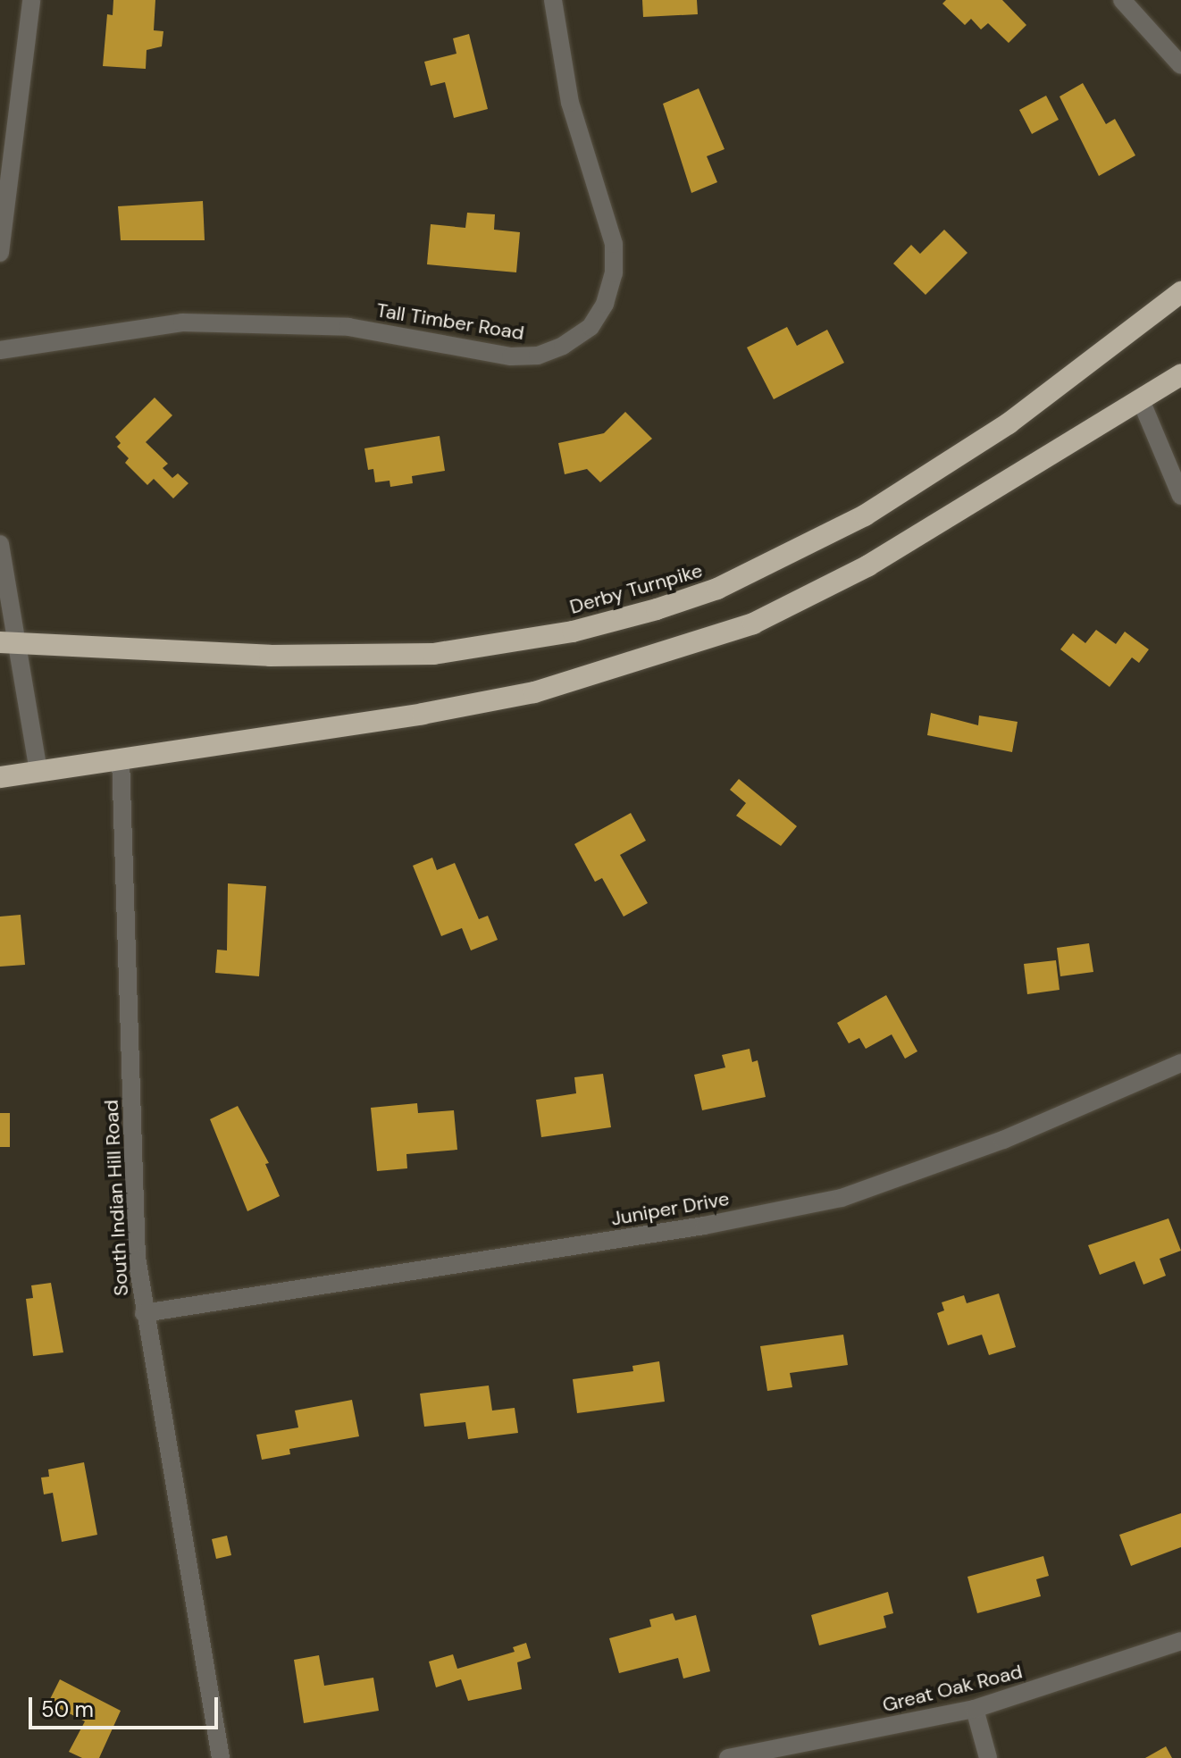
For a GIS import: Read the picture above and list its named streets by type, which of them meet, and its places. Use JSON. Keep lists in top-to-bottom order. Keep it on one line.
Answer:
{"streets":{"highway":["Derby Turnpike"],"street":["Tall Timber Road","South Indian Hill Road","Juniper Drive","Great Oak Road"]},"crossings":[["South Indian Hill Road","Juniper Drive"]],"scale_bar":"50 m"}
